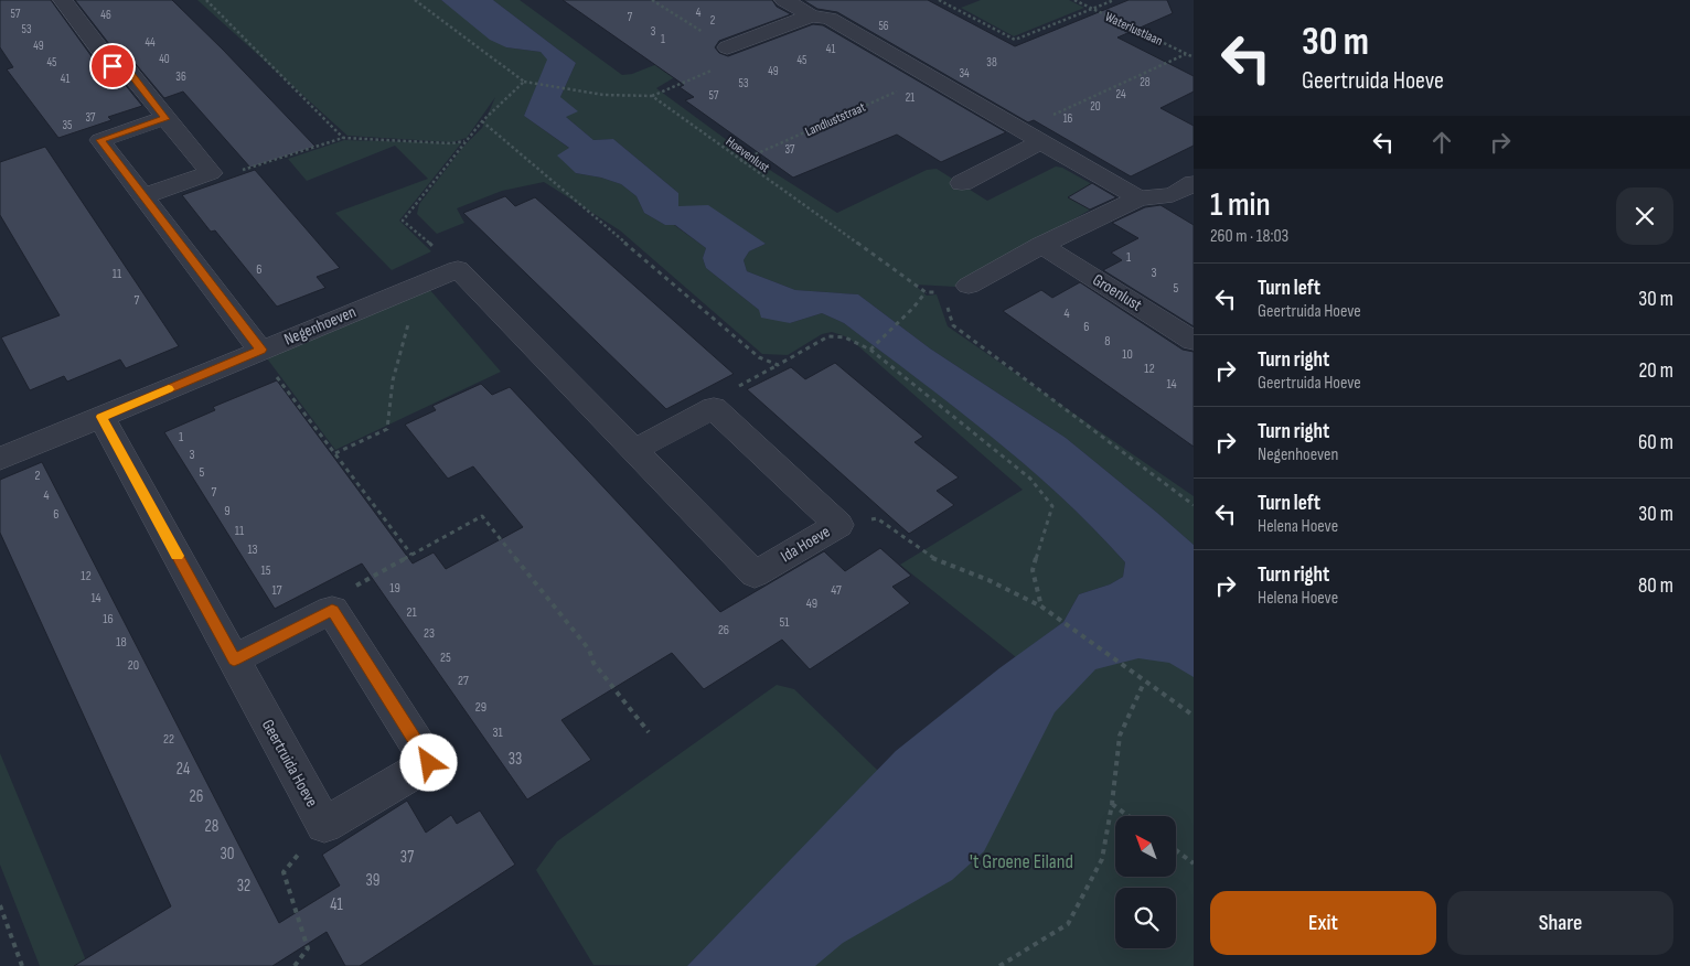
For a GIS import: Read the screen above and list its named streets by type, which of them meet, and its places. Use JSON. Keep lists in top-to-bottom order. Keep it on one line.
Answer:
{"streets":{"street":["Groenlust","Negenhoeven","Ida Hoeve","Geertruida Hoeve"],"path":["Waterlustlaan","Landluststraat","Hoevenlust"]},"crossings":[["Landluststraat","Hoevenlust"],["Negenhoeven","Ida Hoeve"],["Negenhoeven","Geertruida Hoeve"]],"parks":["'t Groene Eiland"],"house_numbers":["4","57","46","7","2","56","53","3","1","44","49","41","40","45","45","38","49","34","36","41","28","53","24","57","21","20","37","16","35","37","1","6","3","11","5","7","4","6","8","10","12","14","1","3","5","2","7","4","9","6","11","13","15","12","19","17","47","14","49","21","16","51","26","23","18","25","20","27","29","31","22","33","24","26","28","30","37","39","32","41"],"north":"top left","page":{"turn":["30 m","Geertruida Hoeve"],"heading":["1 min","260 m · 18:03"],"list":[{"name":"Turn left","note":"Geertruida Hoeve","value":"30 m"},{"name":"Turn right","note":"Geertruida Hoeve","value":"20 m"},{"name":"Turn right","note":"Negenhoeven","value":"60 m"},{"name":"Turn left","note":"Helena Hoeve","value":"30 m"},{"name":"Turn right","note":"Helena Hoeve","value":"80 m"}],"buttons":["Exit","Share"]}}
